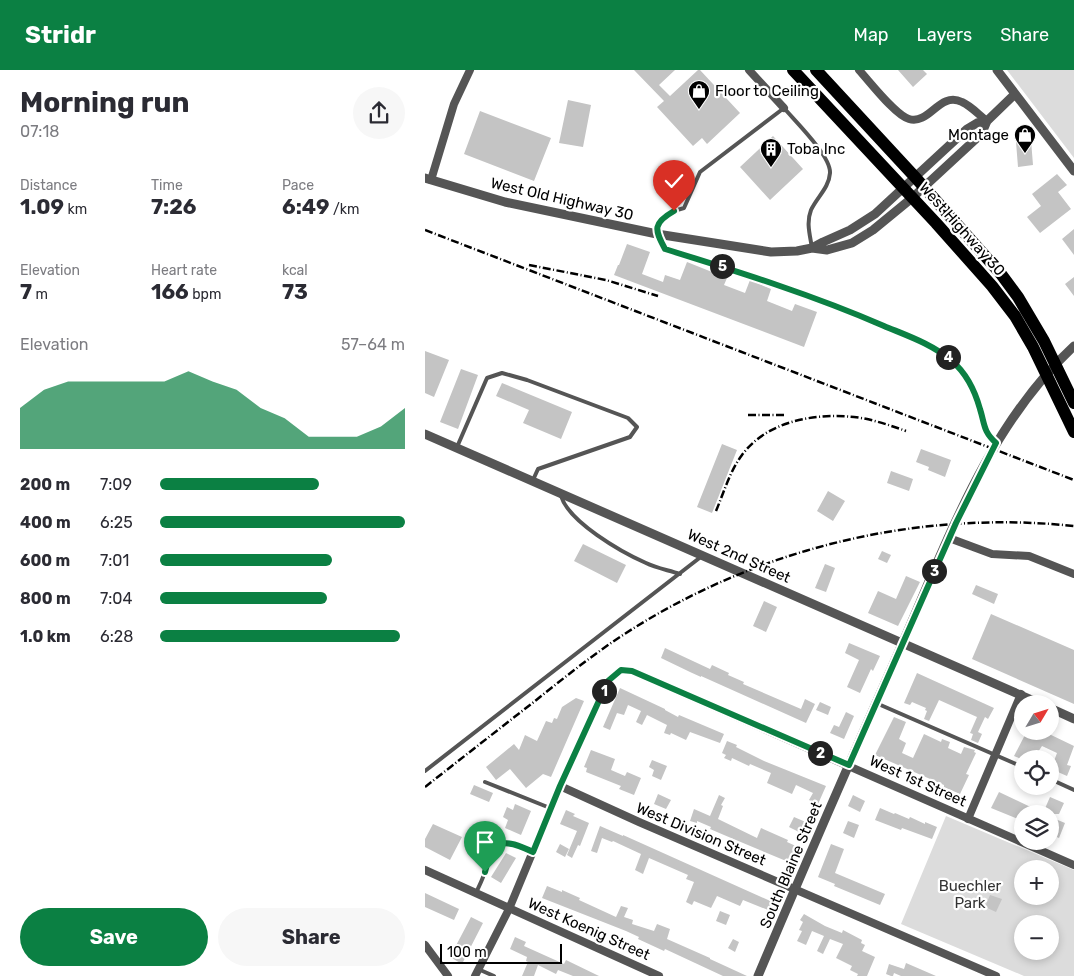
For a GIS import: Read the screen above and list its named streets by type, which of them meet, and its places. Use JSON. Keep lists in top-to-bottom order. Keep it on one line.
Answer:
{"streets":{"highway":["West Highway 30"],"street":["West Old Highway 30","West 2nd Street","West 1st Street","West Division Street","South Blaine Street","West Koenig Street"]},"crossings":[["West Old Highway 30","West Highway 30"],["West 2nd Street","South Blaine Street"],["West 1st Street","West Division Street"],["West 1st Street","South Blaine Street"],["West Division Street","South Blaine Street"]],"parks":["Buechler Park"],"places":{"shop":["Floor to Ceiling","Montage"],"building":["Toba Inc"]},"scale_bar":"100 m","north":"top right","page":{"header":"Stridr","nav":["Map","Layers","Share"],"heading":["Morning run","07:18"],"stats":[["Distance","1.09 km"],["Time","7:26"],["Pace","6:49 /km"],["Elevation","7 m"],["Heart rate","166 bpm"],["kcal","73"]],"pins":["5","4","3","1","2"],"chart":["Elevation","57–64 m"],"list":[{"name":"200 m","note":"7:09"},{"name":"400 m","note":"6:25"},{"name":"600 m","note":"7:01"},{"name":"800 m","note":"7:04"},{"name":"1.0 km","note":"6:28"}],"map_buttons":["+","−"],"buttons":["Save","Share"],"scale":"100 m"}}
